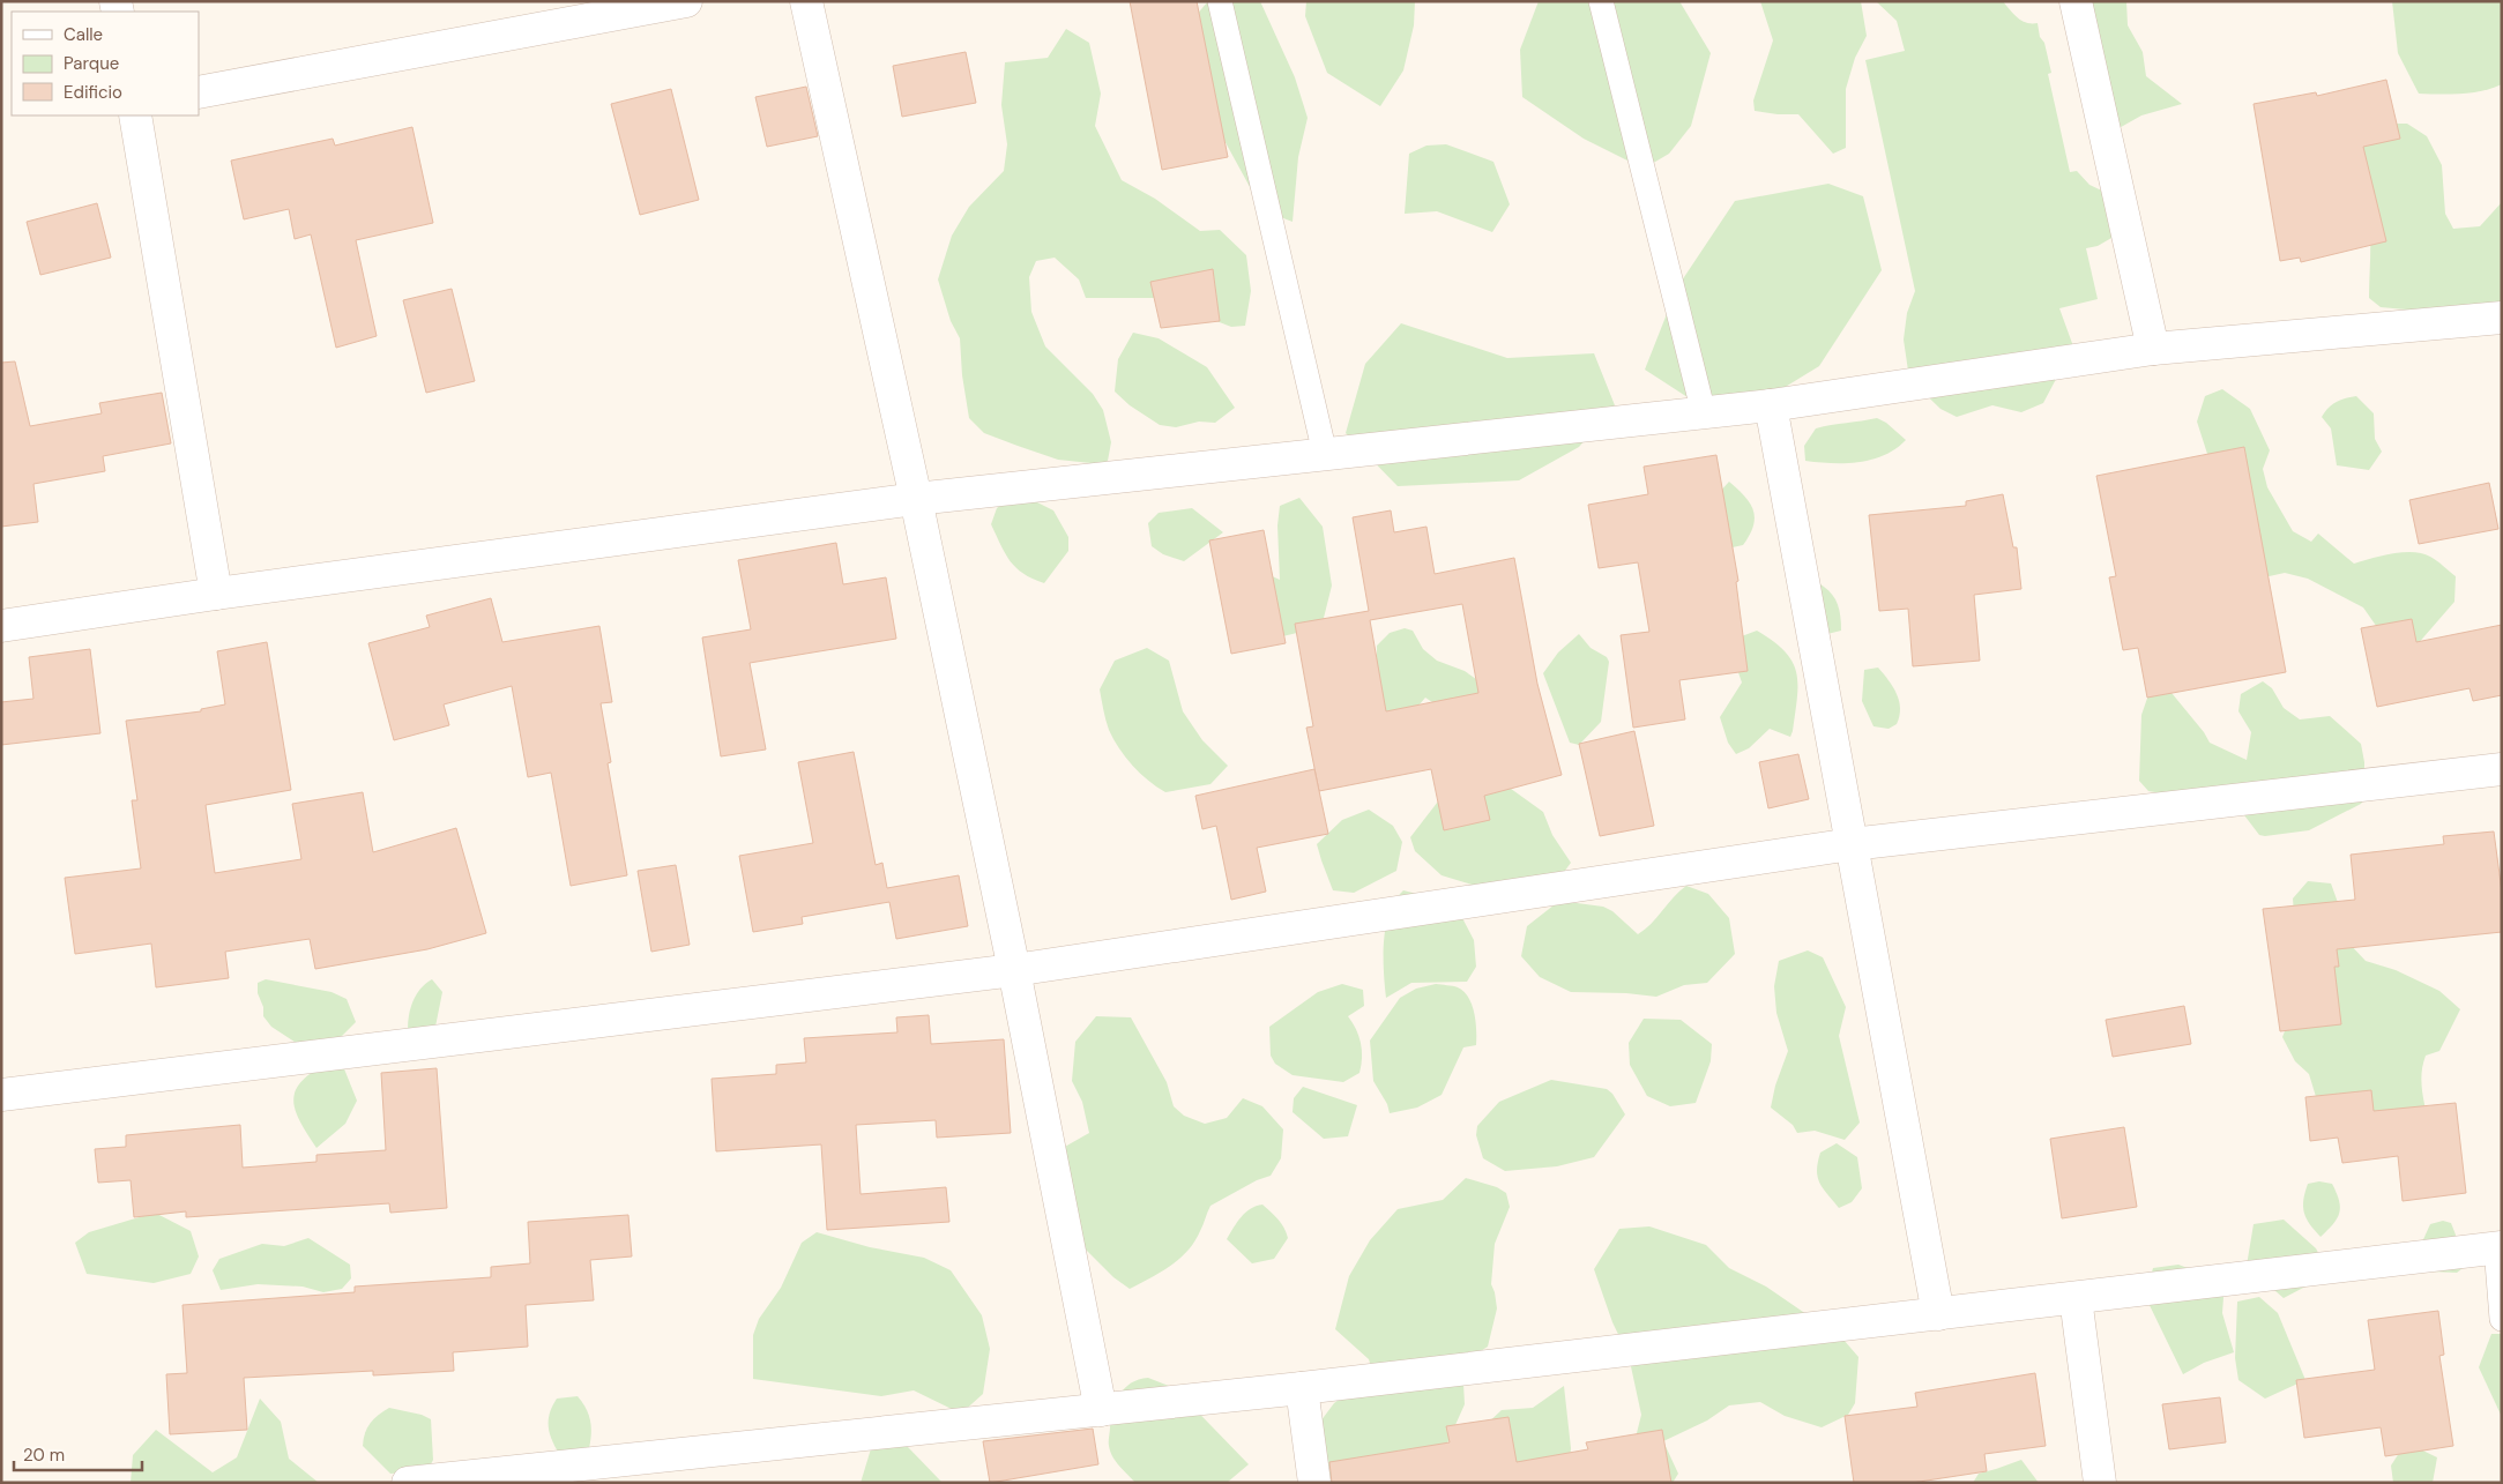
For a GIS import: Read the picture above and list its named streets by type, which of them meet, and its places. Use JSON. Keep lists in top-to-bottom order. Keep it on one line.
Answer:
{"legend":["Calle","Parque","Edificio"],"scale_bar":"20 m"}
